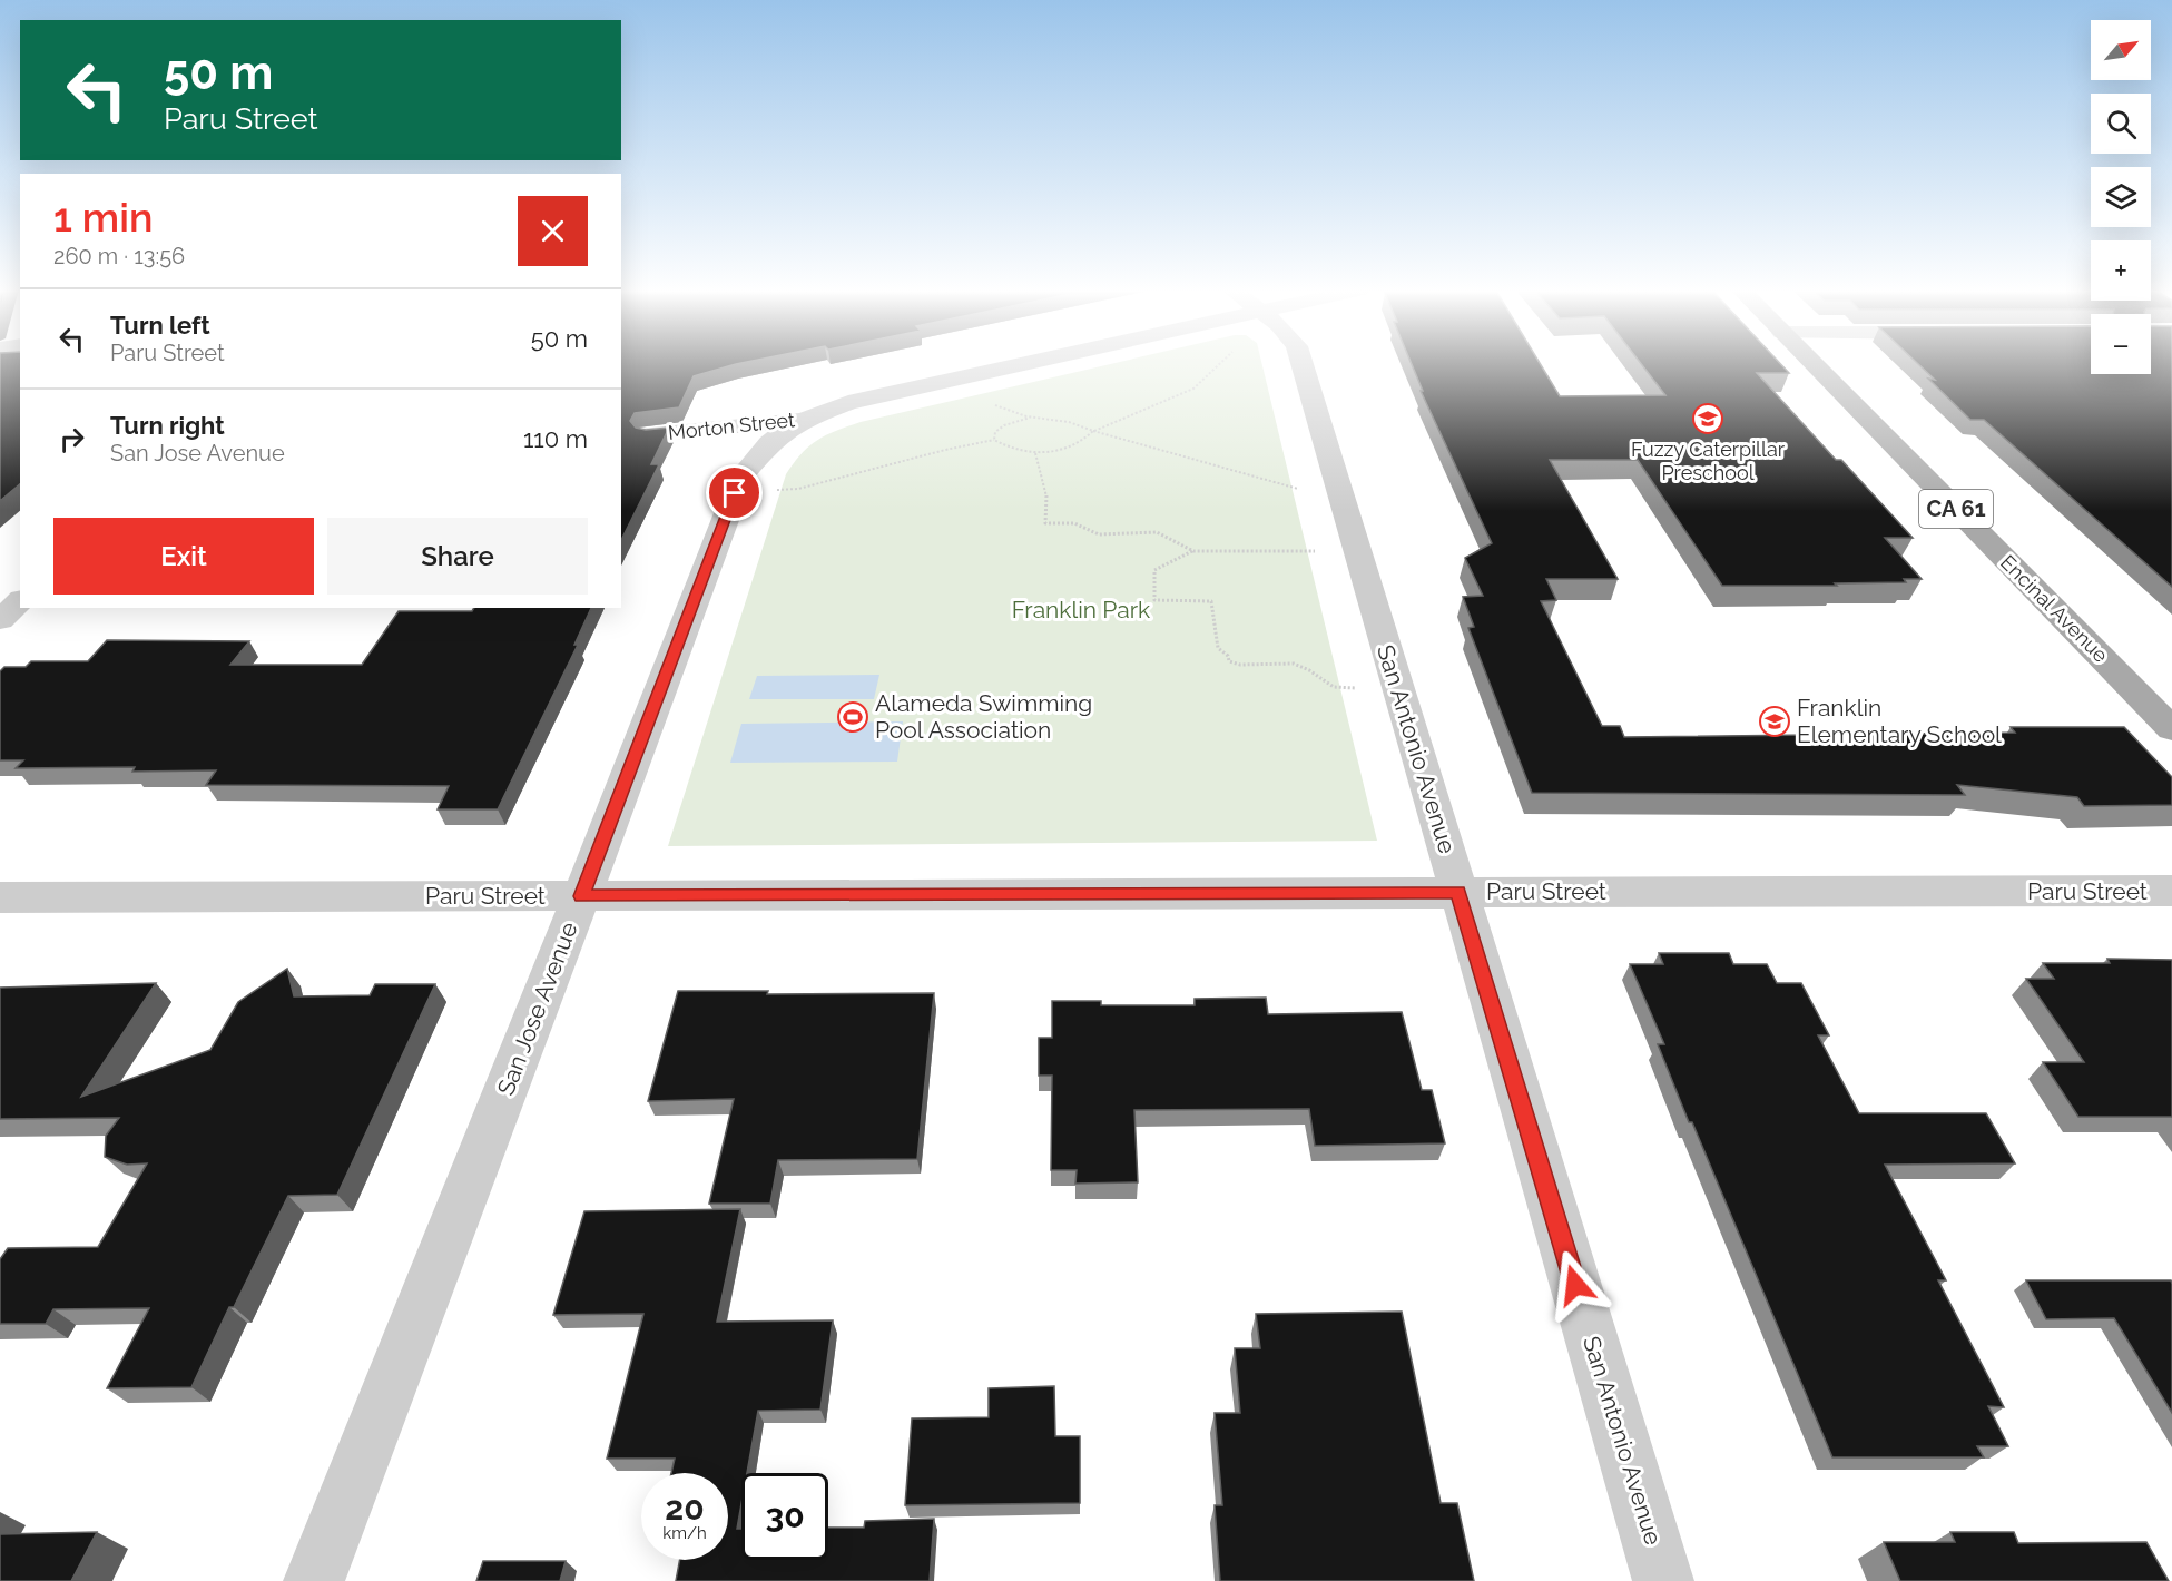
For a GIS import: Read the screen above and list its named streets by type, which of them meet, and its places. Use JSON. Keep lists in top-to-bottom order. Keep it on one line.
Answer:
{"streets":{"main road":["CA 61","Encinal Avenue"],"street":["Morton Street","San Antonio Avenue","Paru Street","San Jose Avenue"]},"crossings":[["Morton Street","San Jose Avenue"],["San Antonio Avenue","Paru Street"],["Paru Street","San Jose Avenue"]],"parks":["Franklin Park"],"places":{"school or university":["Fuzzy Caterpillar Preschool","Franklin Elementary School"],"sports":["Alameda Swimming Pool Association"]},"north":"top right","page":{"map_buttons":["+","−"],"turn":["50 m","Paru Street"],"heading":["1 min","260 m · 13:56"],"list":[{"name":"Turn left","note":"Paru Street","value":"50 m"},{"name":"Turn right","note":"San Jose Avenue","value":"110 m"}],"buttons":["Exit","Share"],"speed":"20 km/h","limit":"30"}}
